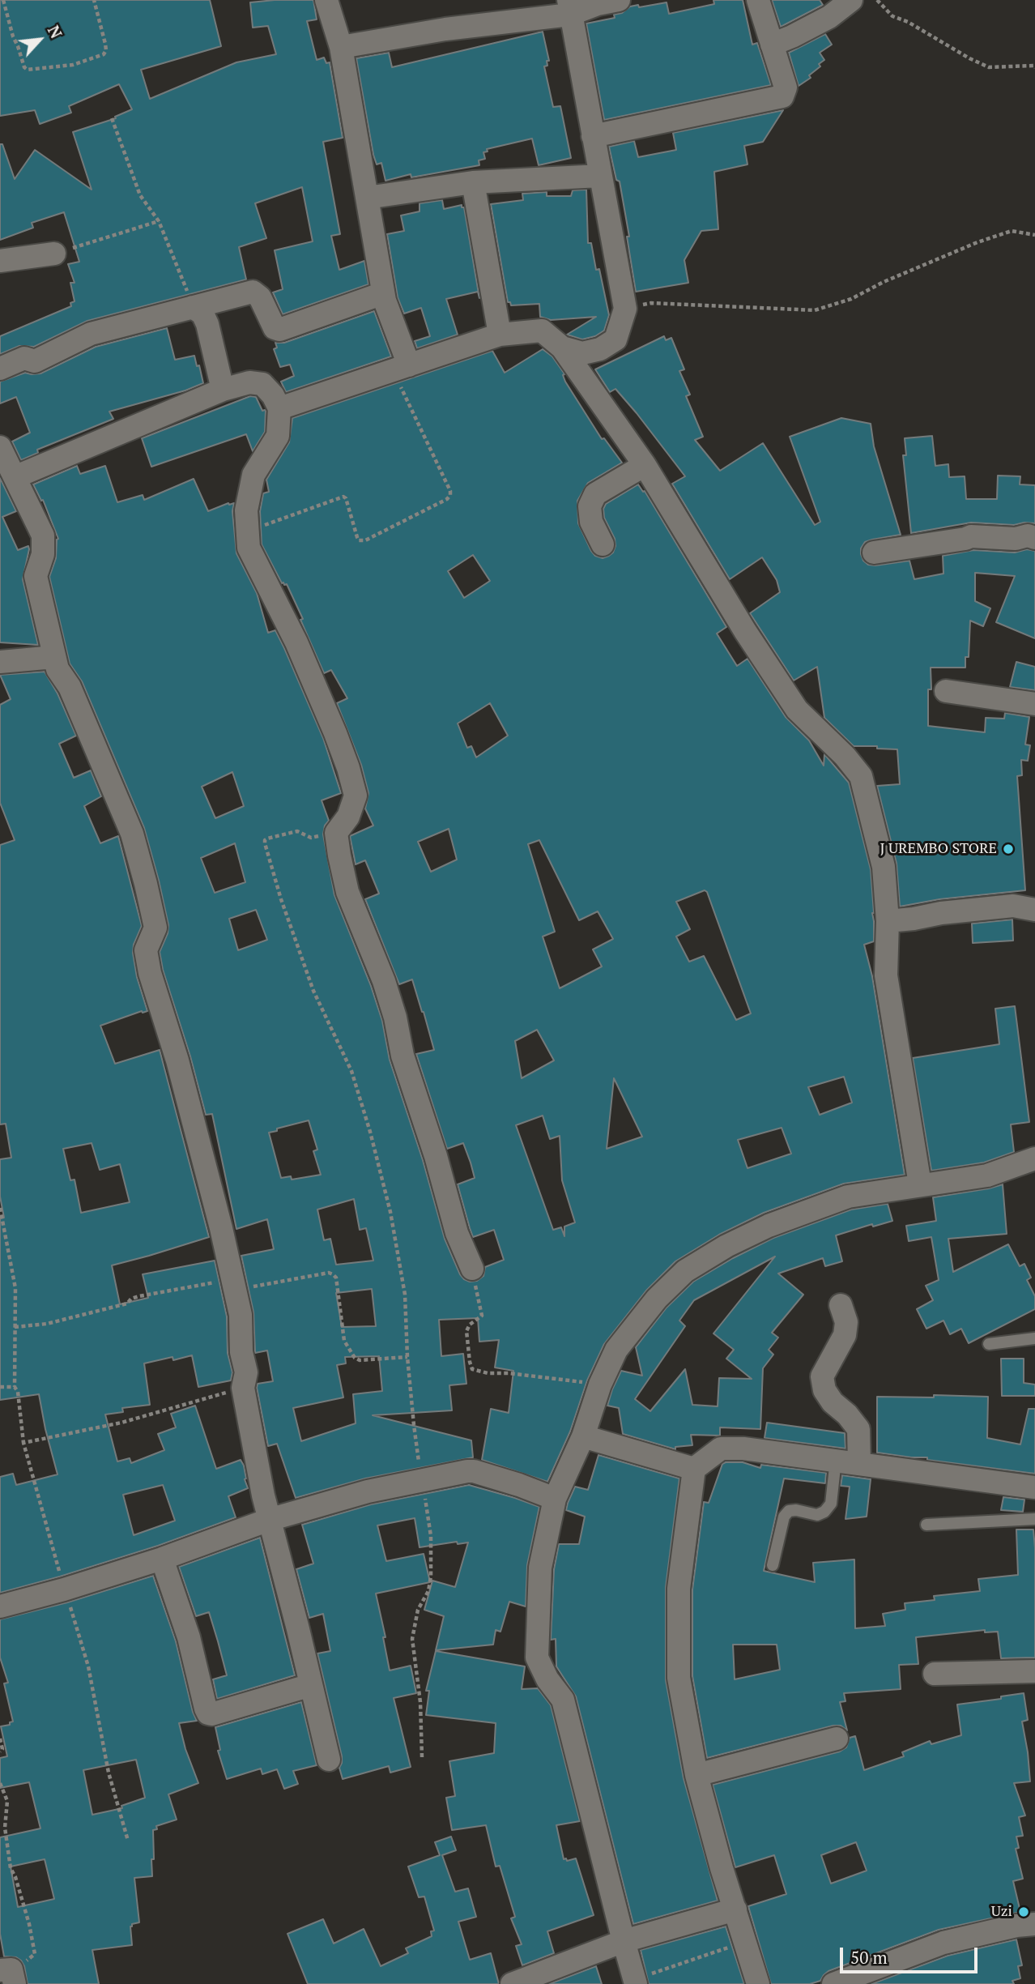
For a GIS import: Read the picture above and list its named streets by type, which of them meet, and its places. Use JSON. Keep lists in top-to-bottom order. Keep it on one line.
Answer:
{"places":["J UREMBO STORE","Uzi"],"scale_bar":"50 m","north":"top right"}
